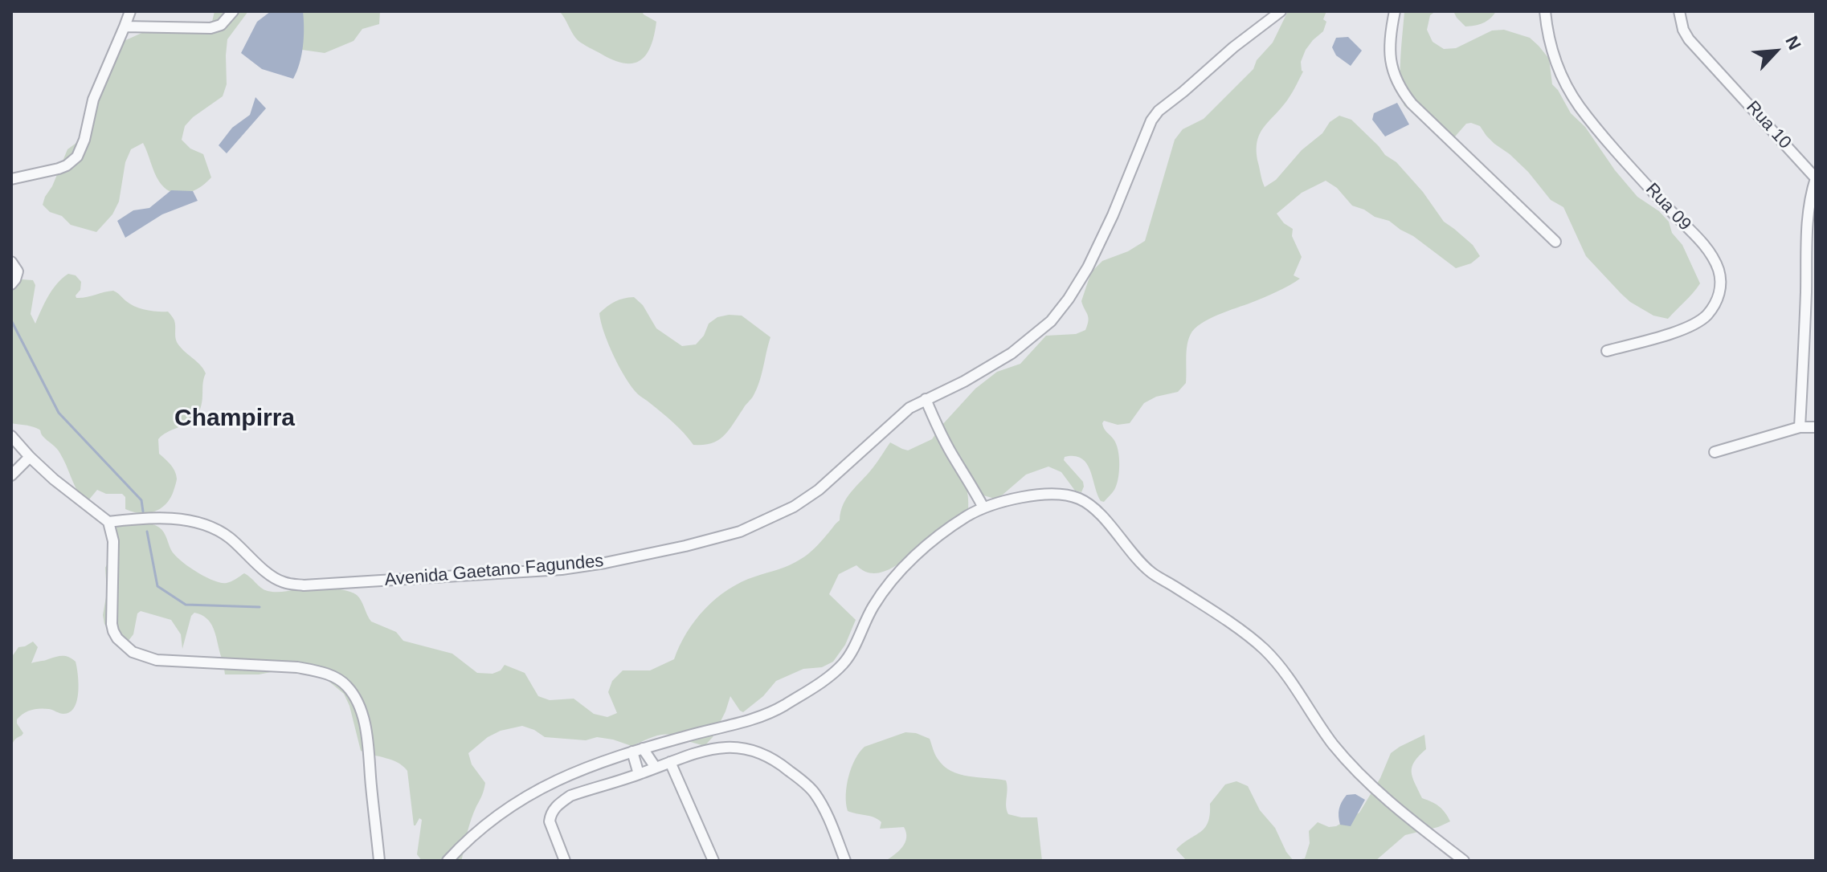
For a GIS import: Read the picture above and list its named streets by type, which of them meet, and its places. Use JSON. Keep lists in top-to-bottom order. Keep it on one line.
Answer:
{"streets":{"street":["Rua 10","Rua 09","Avenida Gaetano Fagundes"]},"districts":["Champirra"],"north":"top right"}
